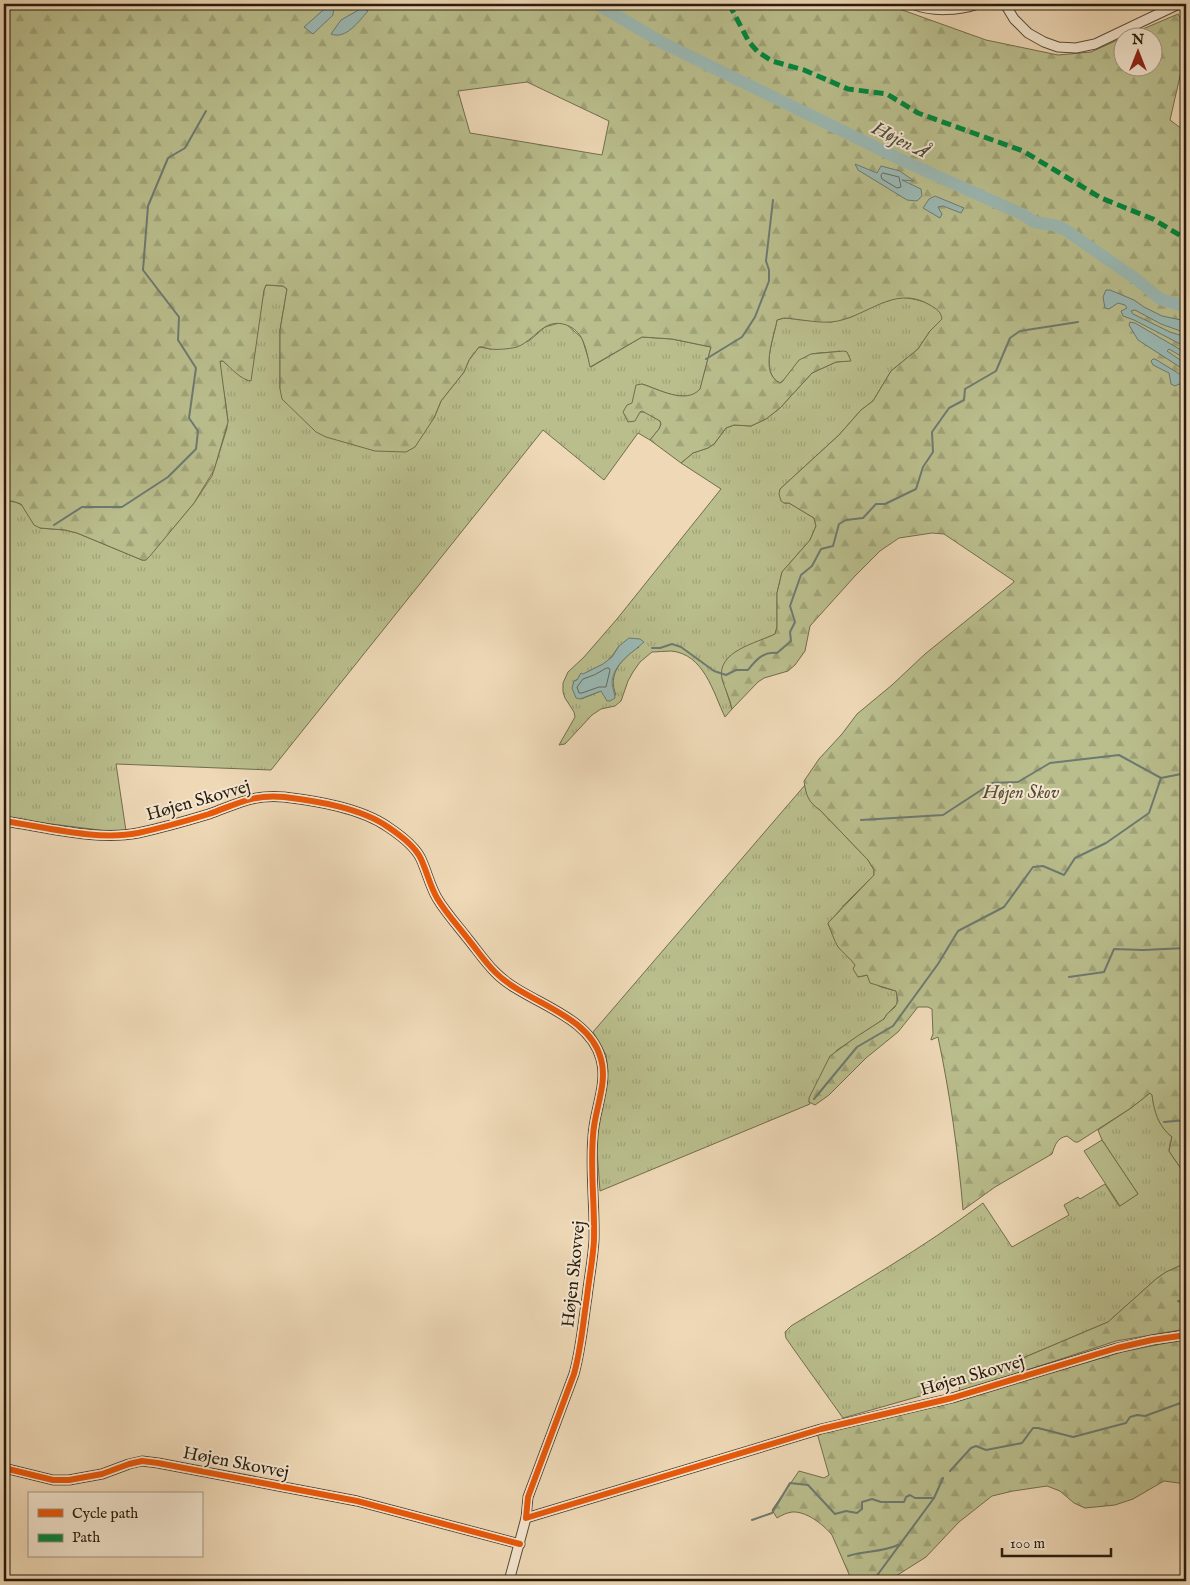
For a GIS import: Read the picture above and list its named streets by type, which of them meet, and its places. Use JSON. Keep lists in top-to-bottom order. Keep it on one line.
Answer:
{"streets":{"street":["Højen Skovvej"]},"water":["Højen Å"],"parks":["Højen Skov"],"legend":["Cycle path","Path"],"scale_bar":"100 m","north":"top"}
